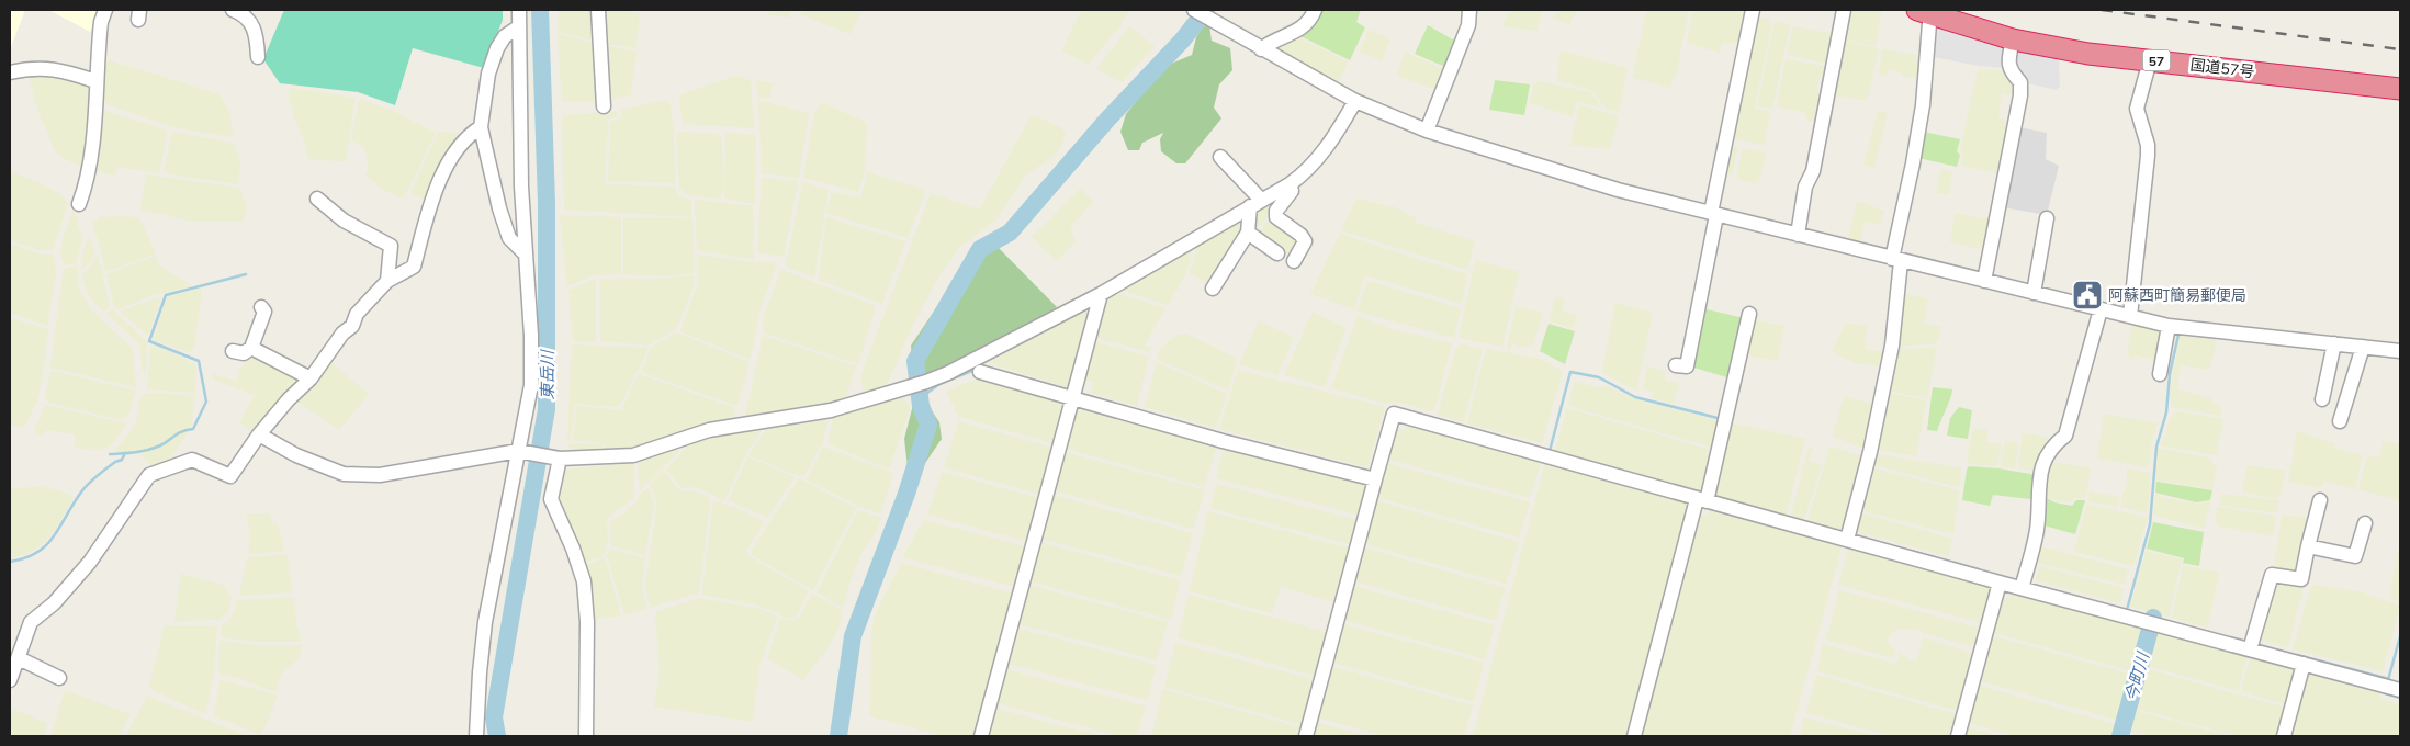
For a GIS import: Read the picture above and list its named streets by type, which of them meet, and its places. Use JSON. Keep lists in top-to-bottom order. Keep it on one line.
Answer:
{"streets":{"highway":["57","国道57号"]},"water":["東岳川","今町川"],"places":{"public building":["阿蘇西町簡易郵便局"]}}
